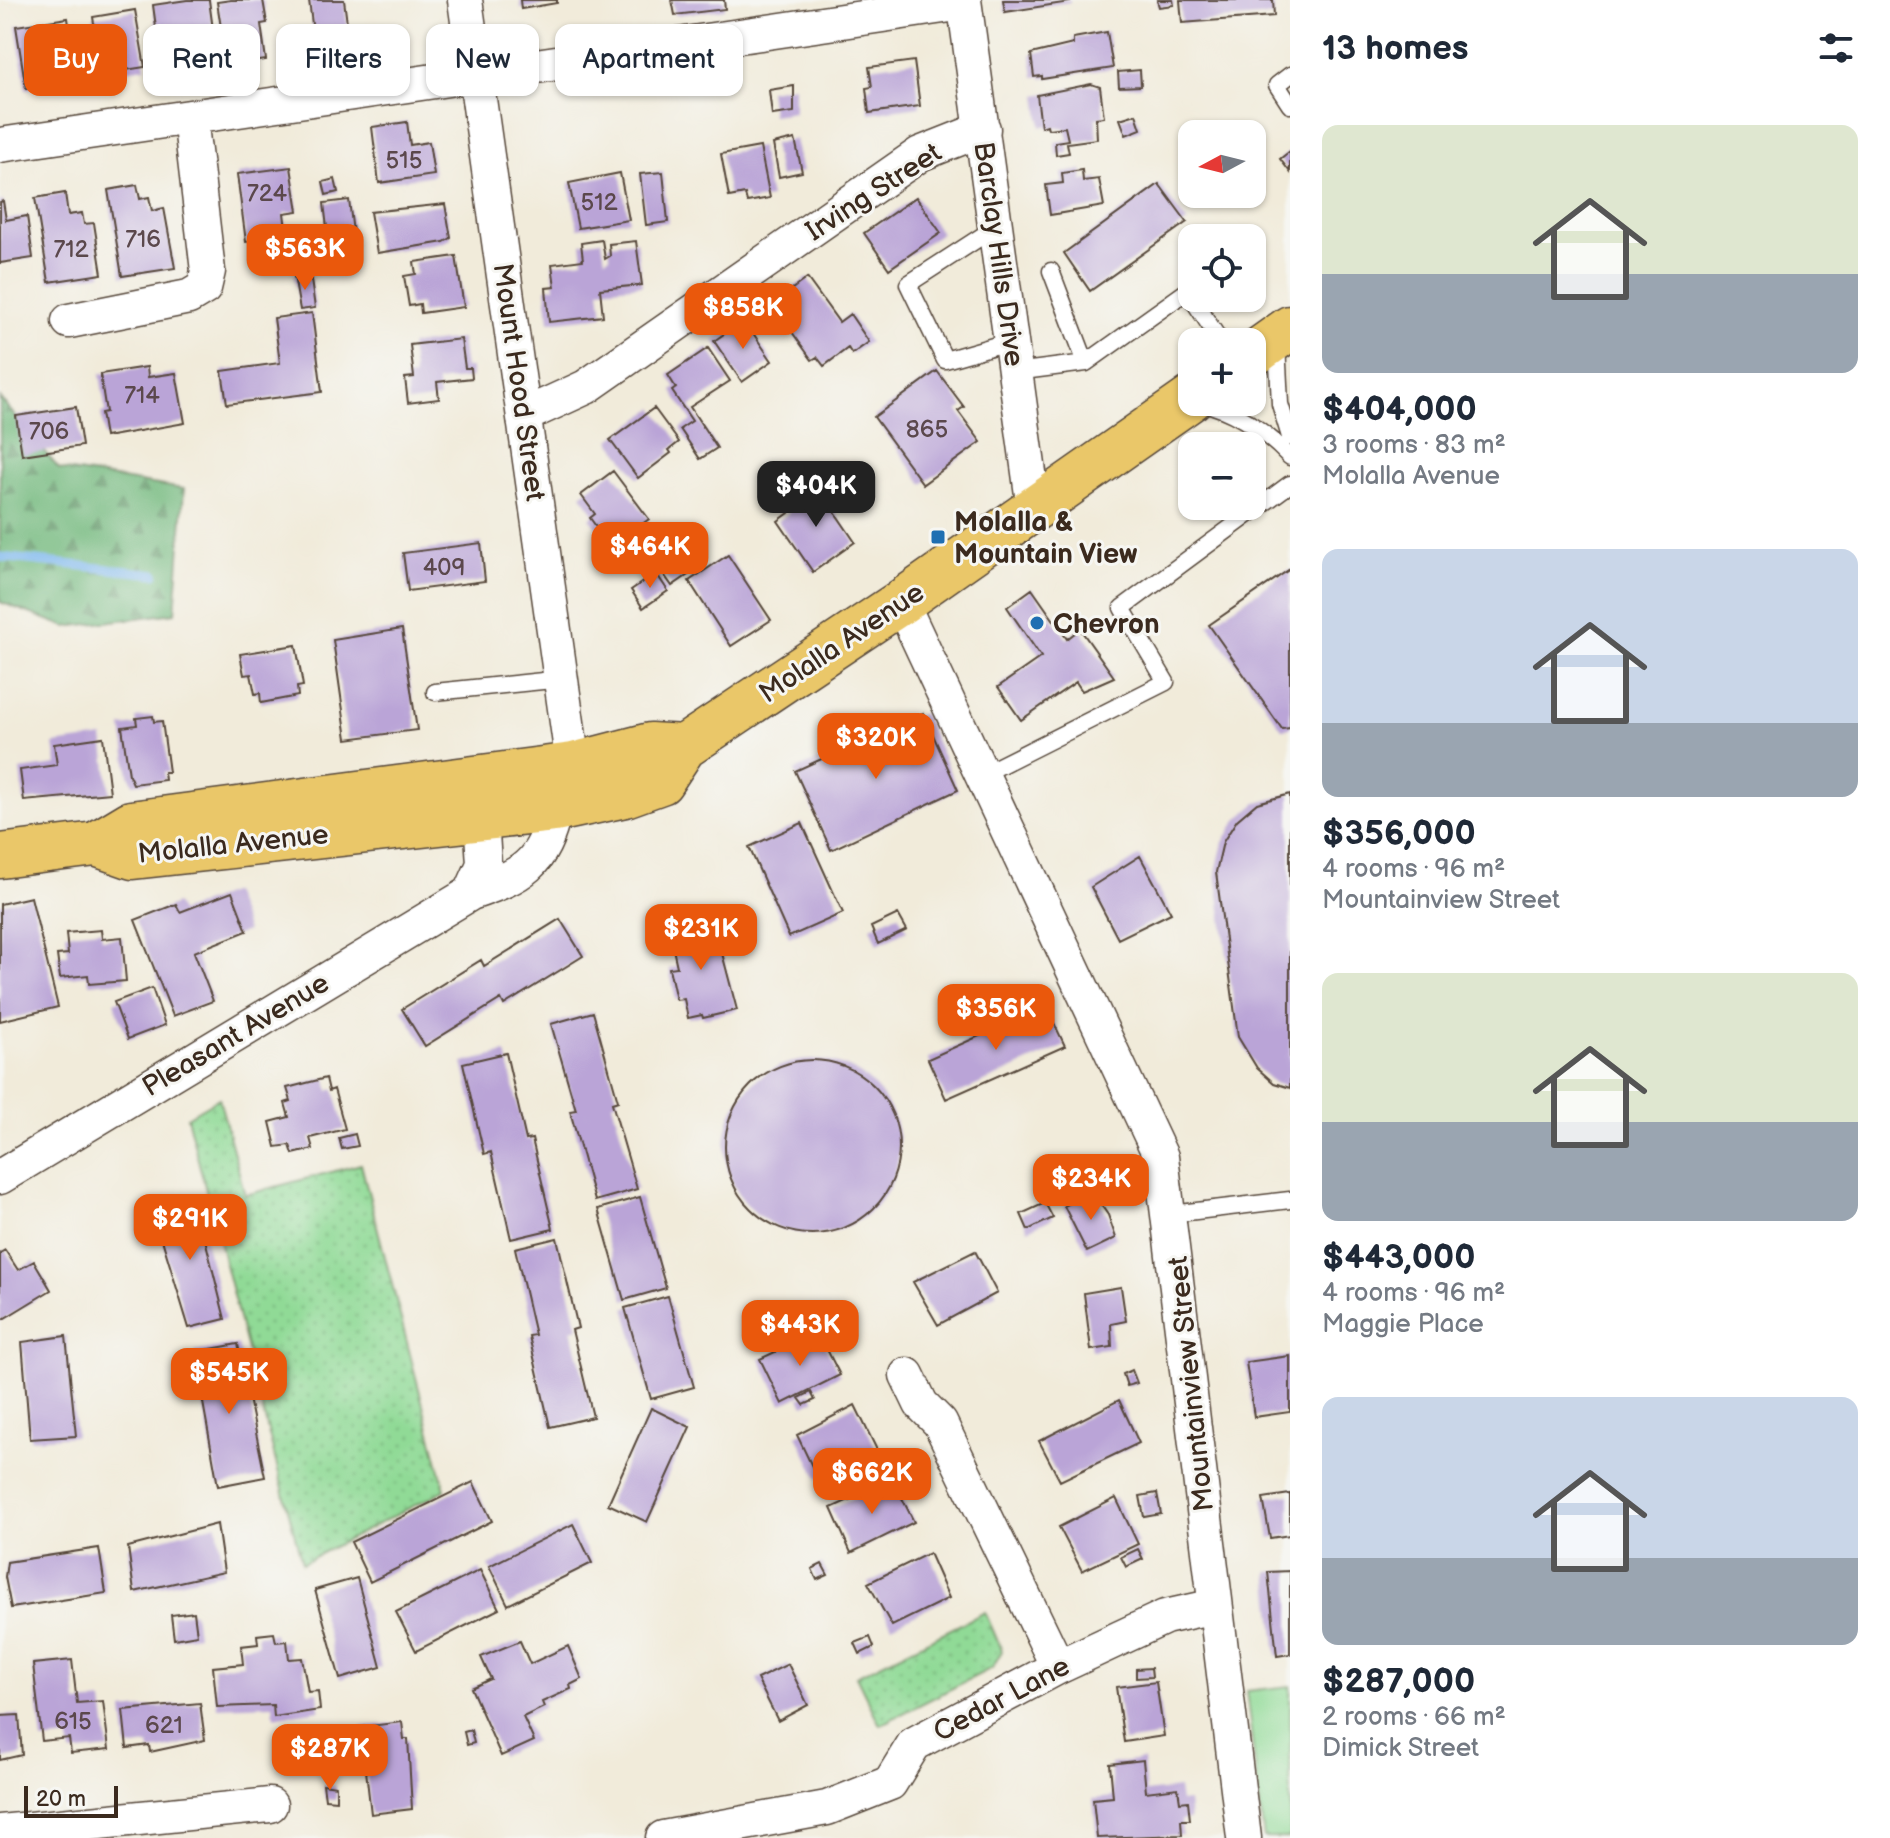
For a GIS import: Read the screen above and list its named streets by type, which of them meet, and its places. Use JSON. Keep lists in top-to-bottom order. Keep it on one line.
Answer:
{"streets":{"main road":["Molalla Avenue"],"street":["Irving Street","Barclay Hills Drive","Mount Hood Street","Pleasant Avenue","Mountainview Street","Cedar Lane"]},"crossings":[["Irving Street","Barclay Hills Drive"],["Irving Street","Mount Hood Street"],["Barclay Hills Drive","Molalla Avenue"],["Mount Hood Street","Molalla Avenue"],["Molalla Avenue","Pleasant Avenue"],["Molalla Avenue","Mountainview Street"],["Mountainview Street","Cedar Lane"]],"places":{"transit":["Molalla & Mountain View"],"other":["Chevron"]},"house_numbers":["515","724","512","716","712","714","865","706","409","615","621"],"scale_bar":"20 m","north":"left","page":{"heading":"13 homes","chip":["Buy","Rent","Filters","New","Apartment"],"list":[{"name":"$404,000","note":"3 rooms · 83 m² · Molalla Avenue"},{"name":"$356,000","note":"4 rooms · 96 m² · Mountainview Street"},{"name":"$443,000","note":"4 rooms · 96 m² · Maggie Place"},{"name":"$287,000","note":"2 rooms · 66 m² · Dimick Street"}],"map_buttons":["+","−"],"price":["$563K","$858K","$404K","$464K","$320K","$231K","$356K","$234K","$291K","$443K","$545K","$662K","$287K"],"scale":"20 m"}}
